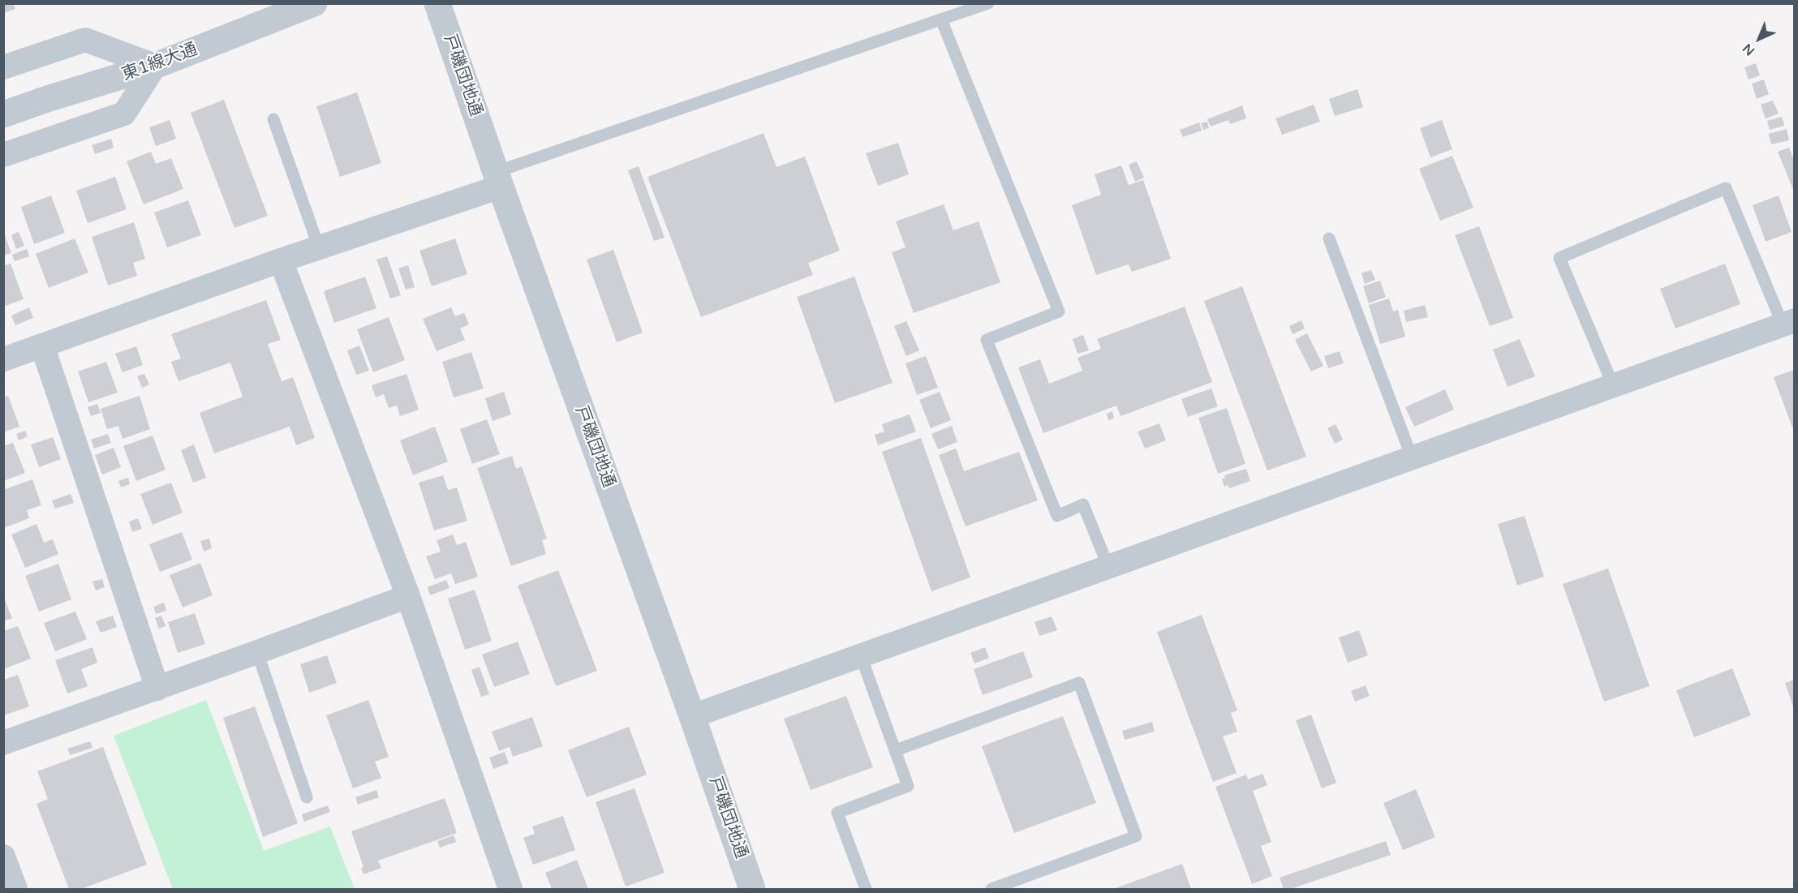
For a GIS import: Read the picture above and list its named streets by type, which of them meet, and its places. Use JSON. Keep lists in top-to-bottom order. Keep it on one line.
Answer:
{"streets":{"street":["東1線大通","戸磯団地通"]},"north":"bottom left"}
